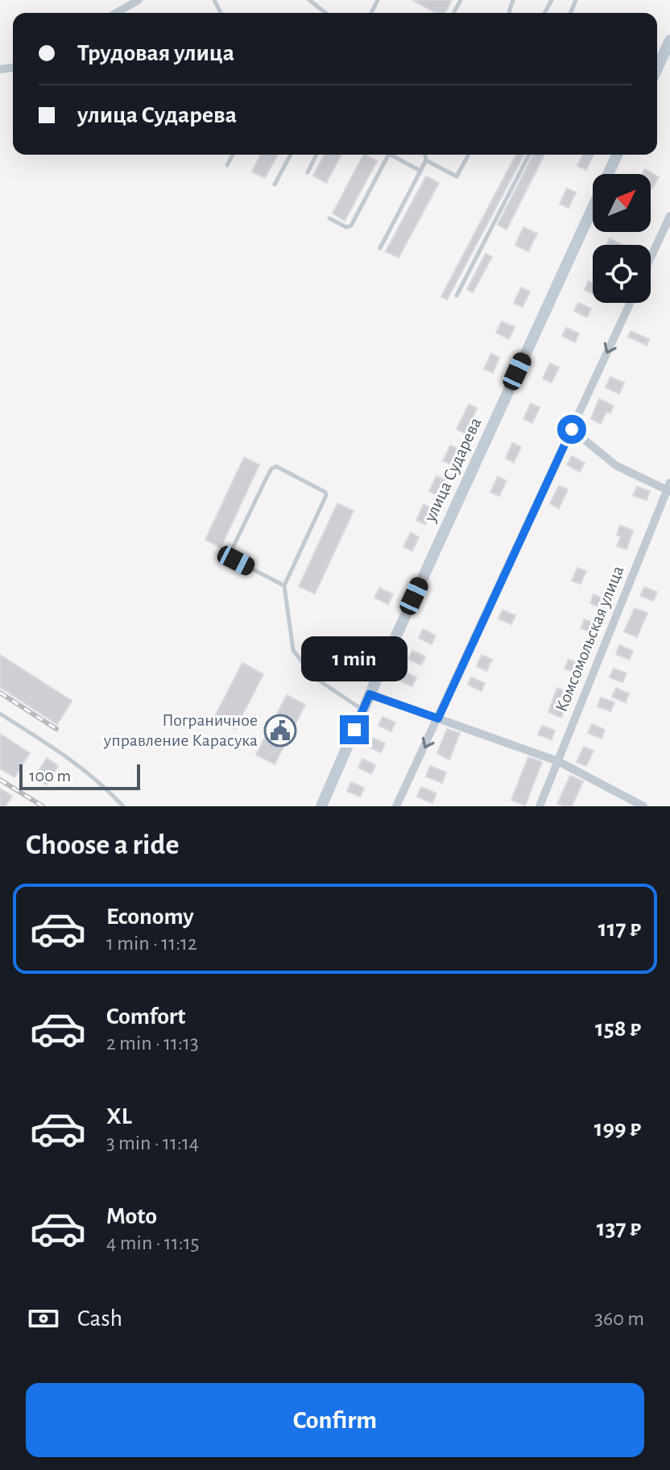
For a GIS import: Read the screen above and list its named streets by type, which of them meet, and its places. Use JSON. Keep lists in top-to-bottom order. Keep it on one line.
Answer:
{"streets":{"street":["улица Сударева","Комсомольская улица"]},"places":{"public building":["Пограничное управление Карасука"]},"scale_bar":"100 m","north":"top right","page":{"banner":["Трудовая улица","улица Сударева"],"bubble":"1 min","scale":"100 m","heading":"Choose a ride","list":[{"name":"Economy","note":"1 min · 11:12","value":"117 ₽"},{"name":"Comfort","note":"2 min · 11:13","value":"158 ₽"},{"name":"XL","note":"3 min · 11:14","value":"199 ₽"},{"name":"Moto","note":"4 min · 11:15","value":"137 ₽"}],"pay":["Cash","360 m"],"buttons":"Confirm"}}
